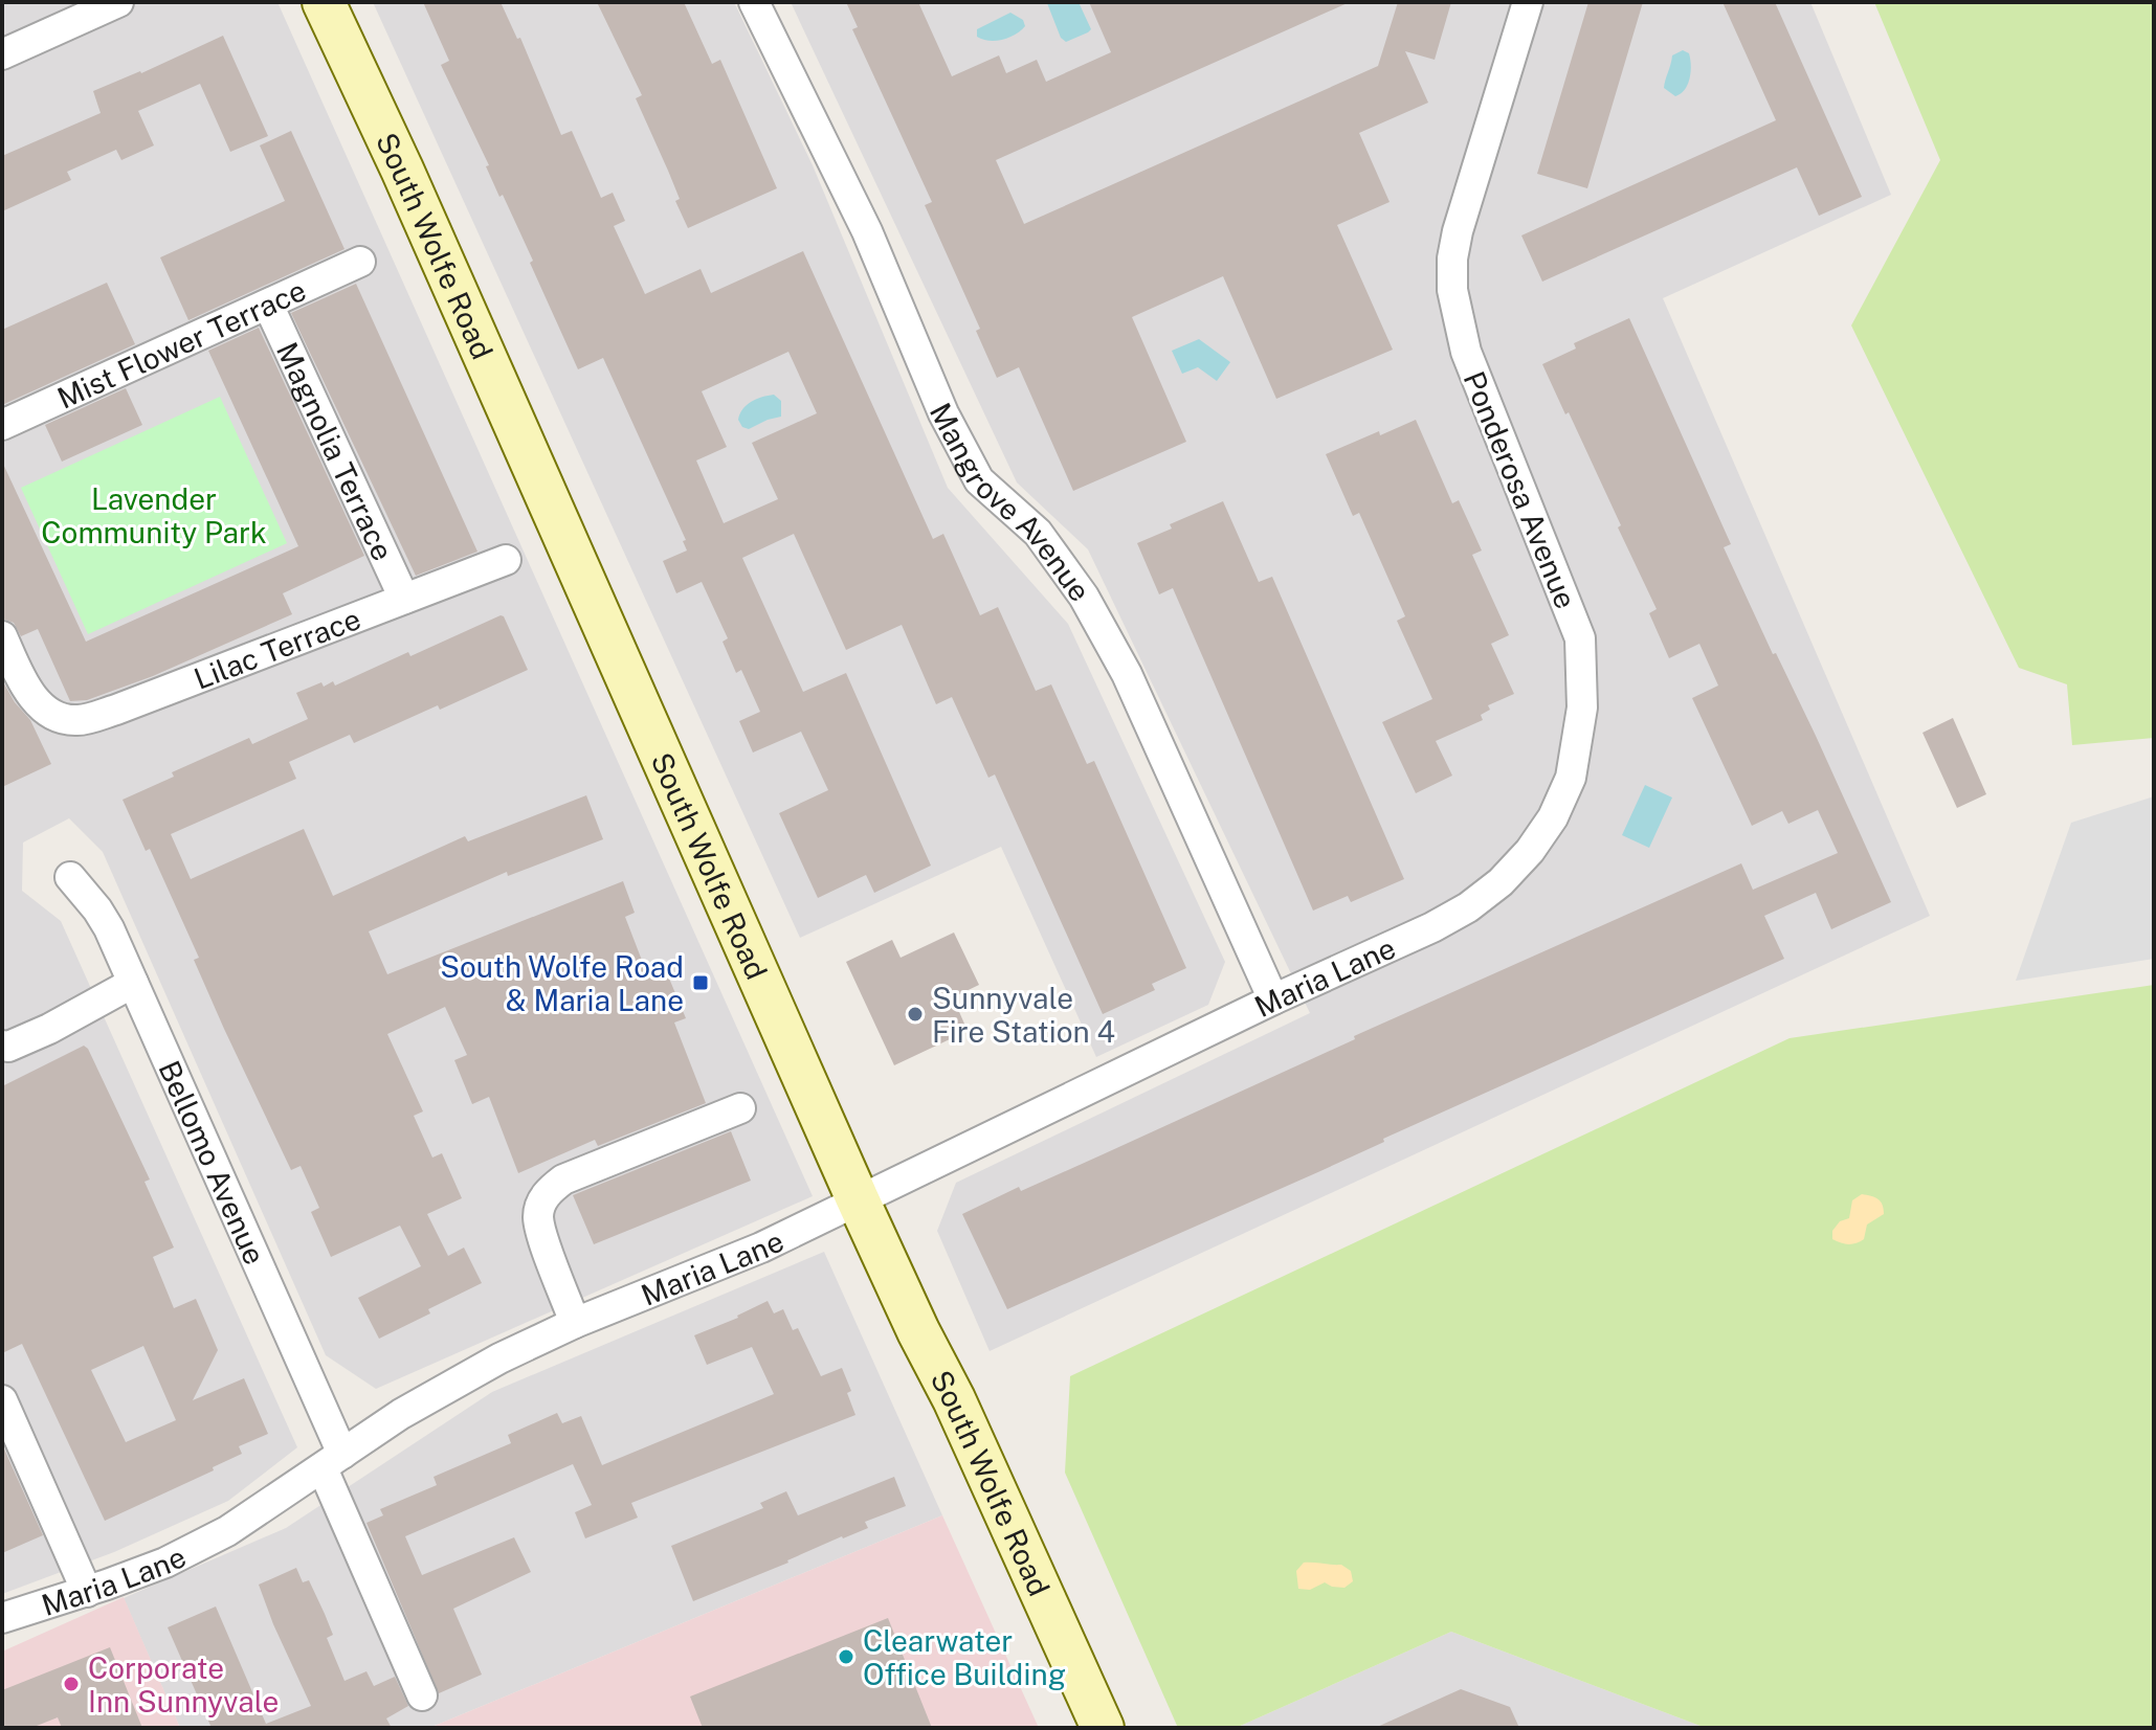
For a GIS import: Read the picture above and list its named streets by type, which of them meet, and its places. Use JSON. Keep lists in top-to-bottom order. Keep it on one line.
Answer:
{"streets":{"main road":["South Wolfe Road"],"street":["Mist Flower Terrace","Magnolia Terrace","Ponderosa Avenue","Mangrove Avenue","Lilac Terrace","Maria Lane","Bellomo Avenue"]},"crossings":[["South Wolfe Road","Maria Lane"],["Mist Flower Terrace","Magnolia Terrace"],["Magnolia Terrace","Lilac Terrace"],["Ponderosa Avenue","Maria Lane"],["Mangrove Avenue","Maria Lane"],["Maria Lane","Bellomo Avenue"]],"parks":["Lavender Community Park"],"places":{"transit":["South Wolfe Road & Maria Lane"],"other":["Sunnyvale Fire Station 4","Clearwater Office Building","Corporate Inn Sunnyvale"]}}
